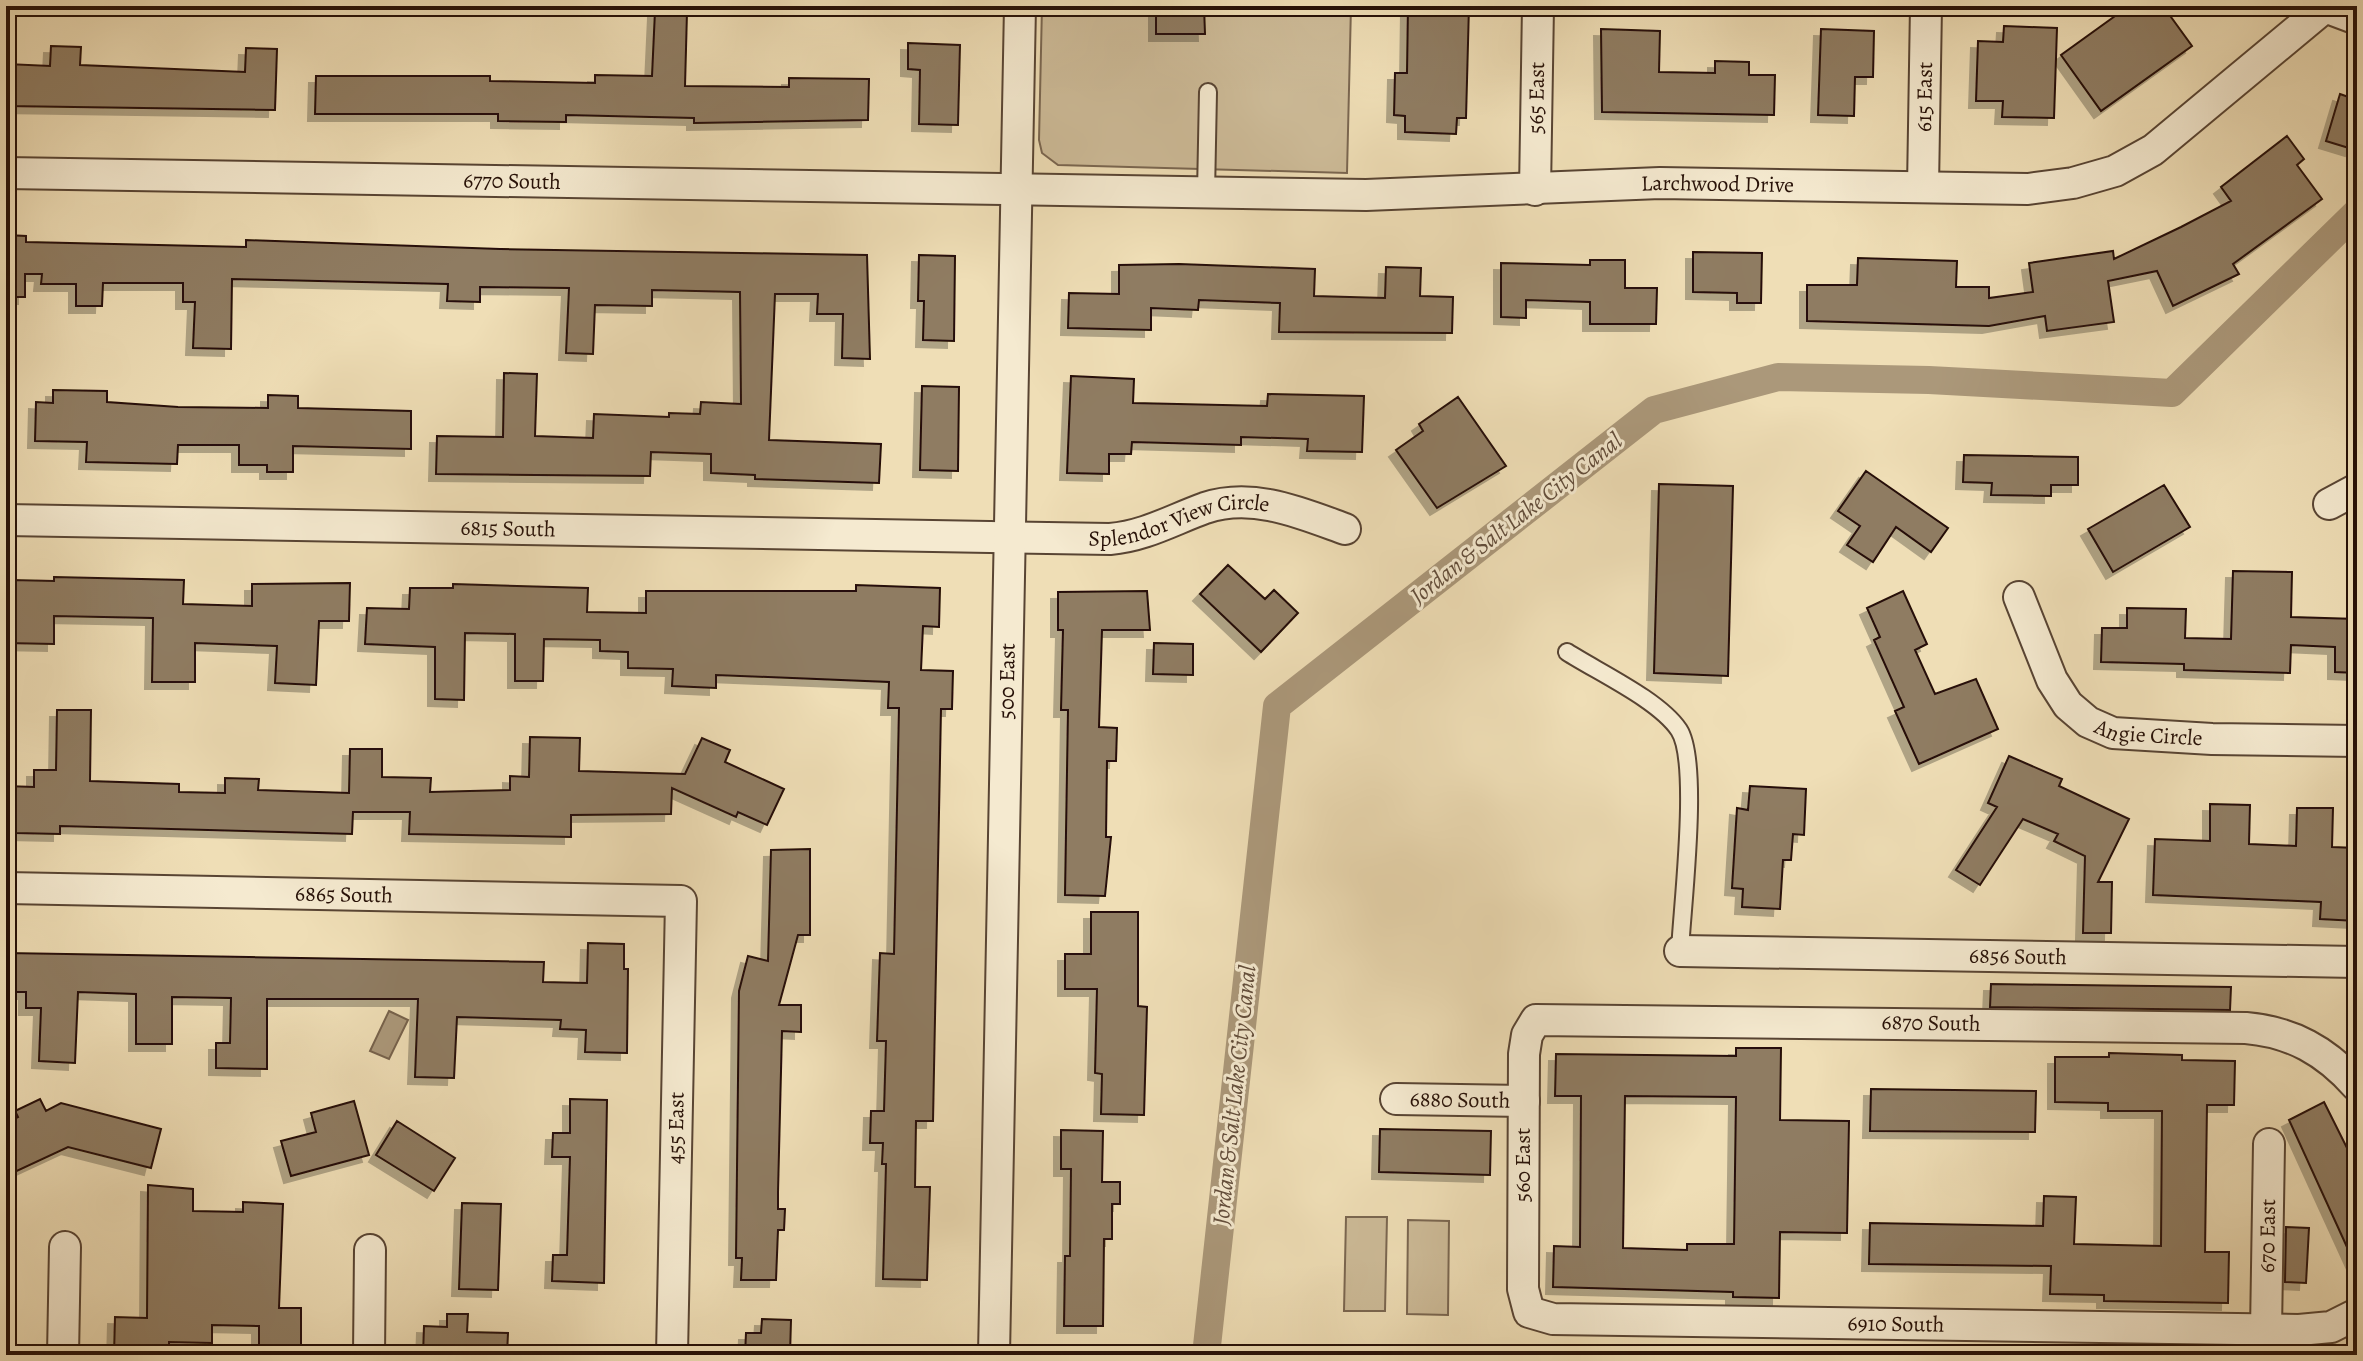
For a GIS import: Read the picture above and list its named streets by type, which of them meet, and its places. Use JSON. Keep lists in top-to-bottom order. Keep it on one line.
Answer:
{"streets":{"street":["615 East","565 East","6770 South","Larchwood Drive","Splendor View Circle","6815 South","500 East","Angie Circle","6865 South","6856 South","6870 South","6880 South","455 East","560 East","670 East","6910 South"]},"crossings":[["615 East","Larchwood Drive"],["565 East","Larchwood Drive"],["6770 South","Larchwood Drive"],["6770 South","500 East"],["Larchwood Drive","500 East"],["Splendor View Circle","6815 South"],["Splendor View Circle","500 East"],["6815 South","500 East"],["6865 South","455 East"],["6870 South","560 East"],["6880 South","560 East"],["560 East","6910 South"],["670 East","6910 South"]],"water":["Jordan & Salt Lake City Canal"]}
